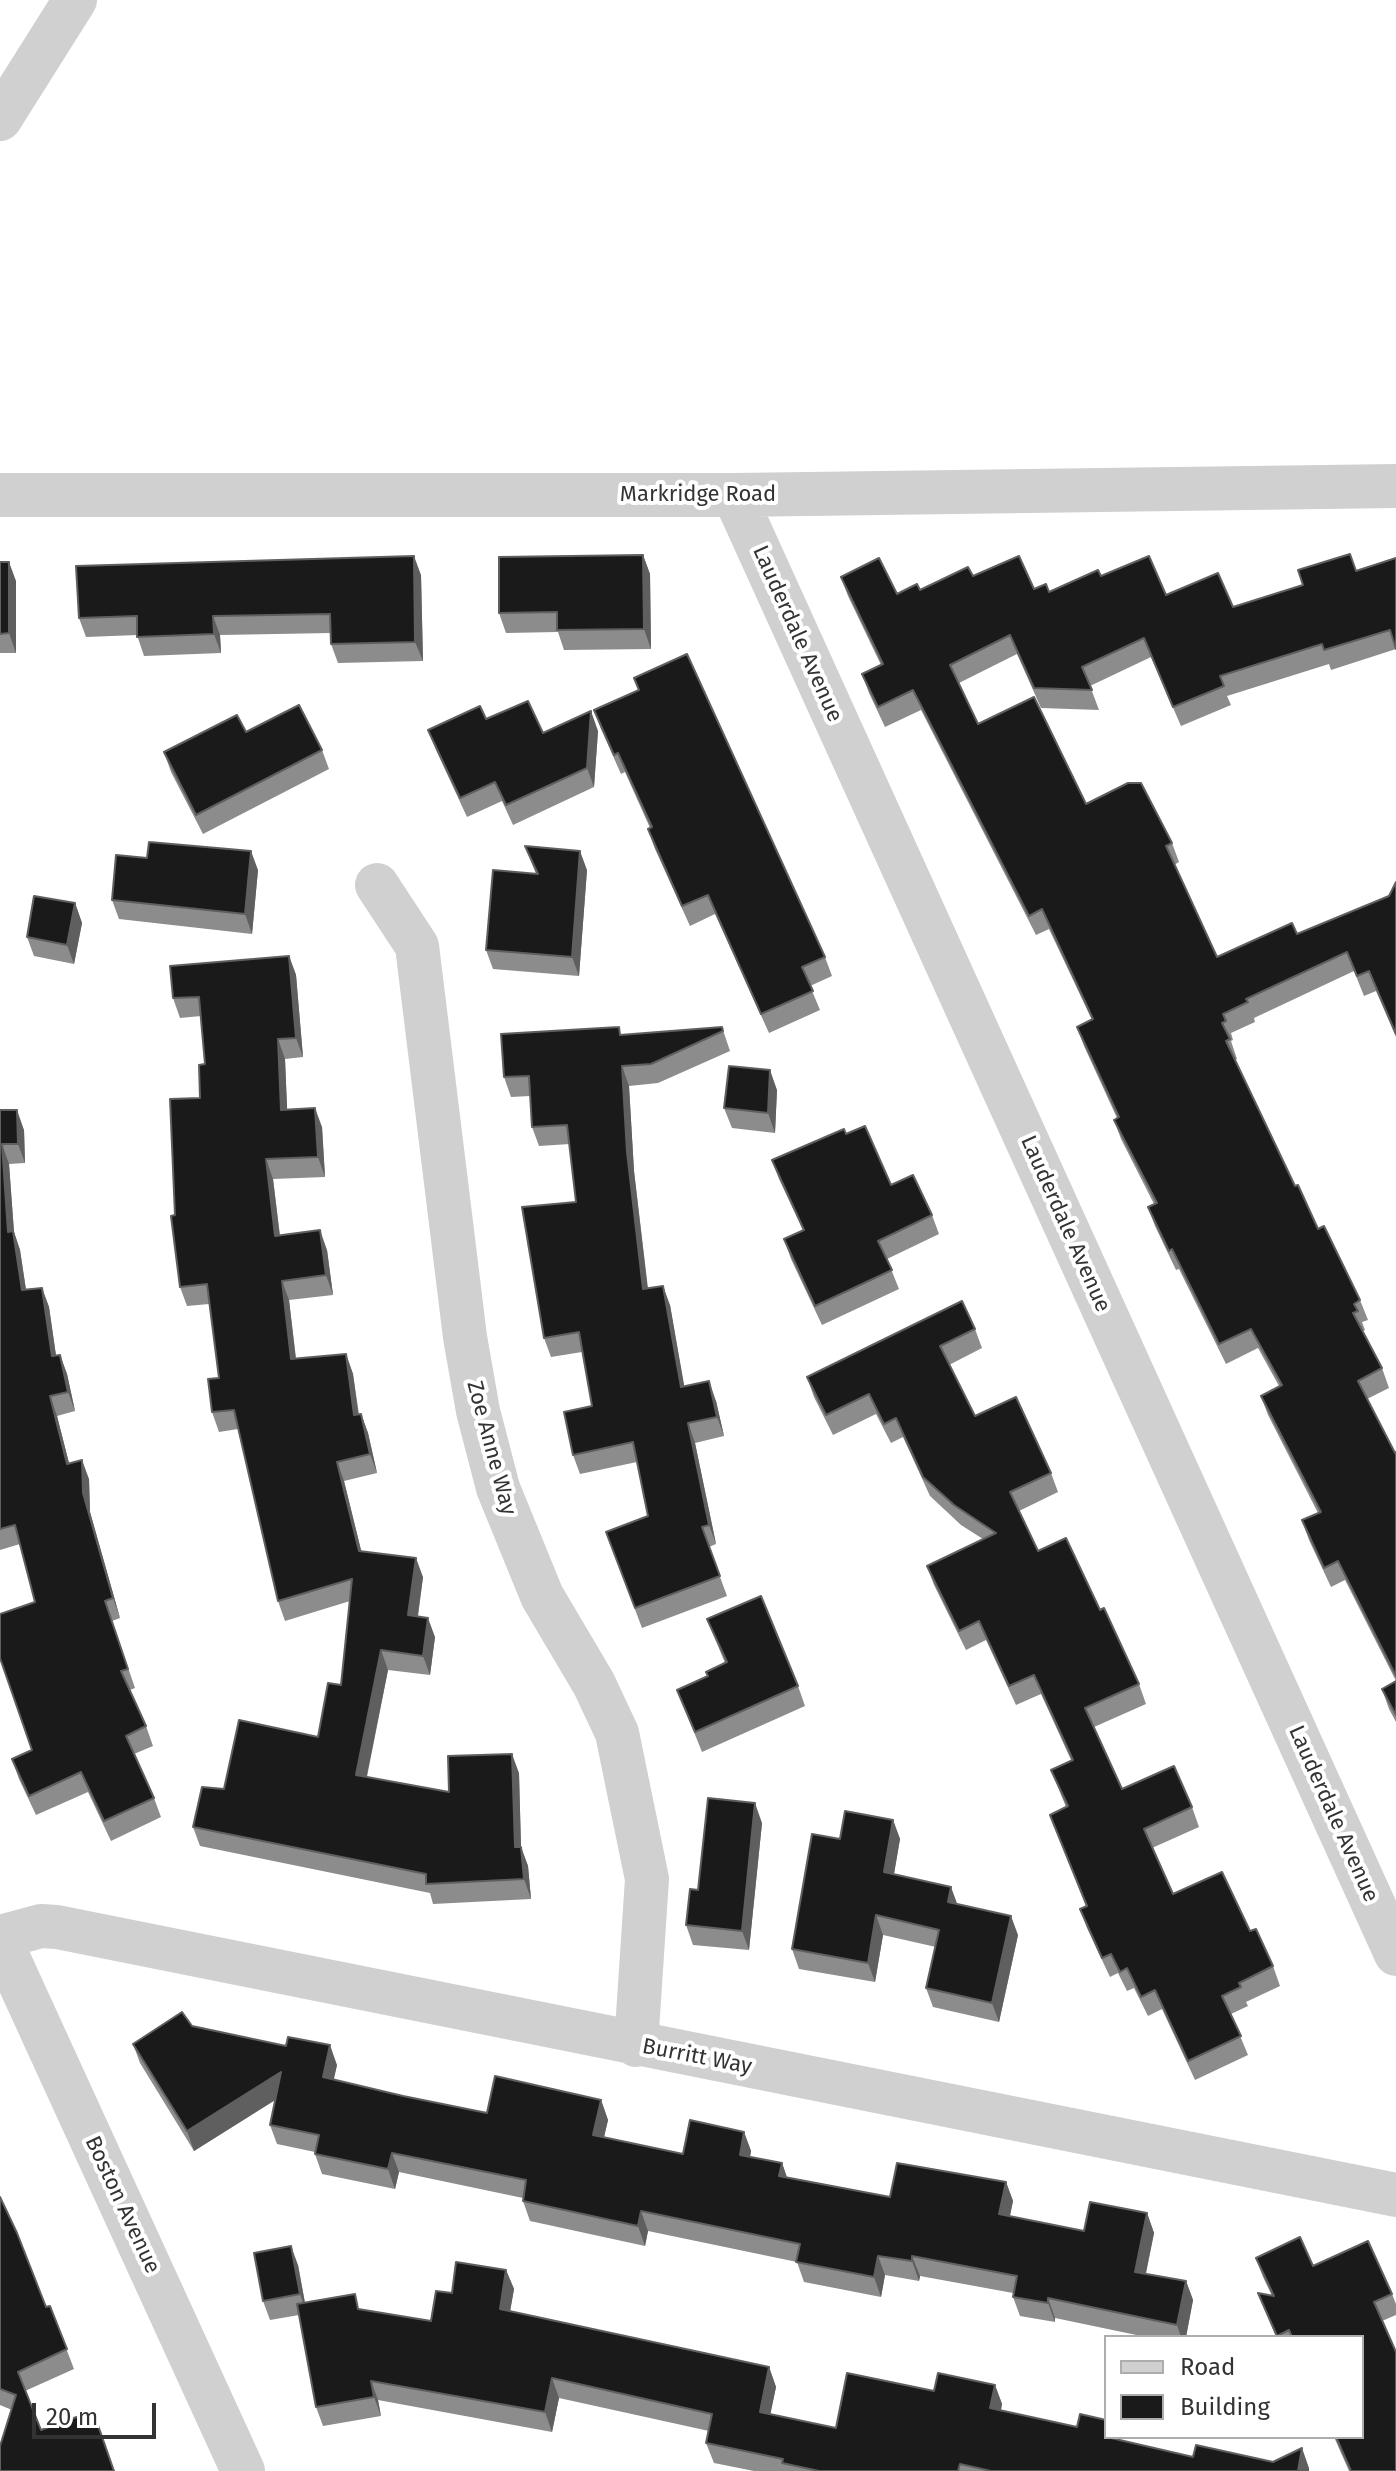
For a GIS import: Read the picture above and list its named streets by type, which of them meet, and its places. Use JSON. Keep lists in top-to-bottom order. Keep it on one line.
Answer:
{"streets":{"street":["Markridge Road","Lauderdale Avenue","Zoe Anne Way","Burritt Way","Boston Avenue"]},"crossings":[["Markridge Road","Lauderdale Avenue"],["Zoe Anne Way","Burritt Way"],["Burritt Way","Boston Avenue"]],"legend":["Road","Building"],"scale_bar":"20 m"}
